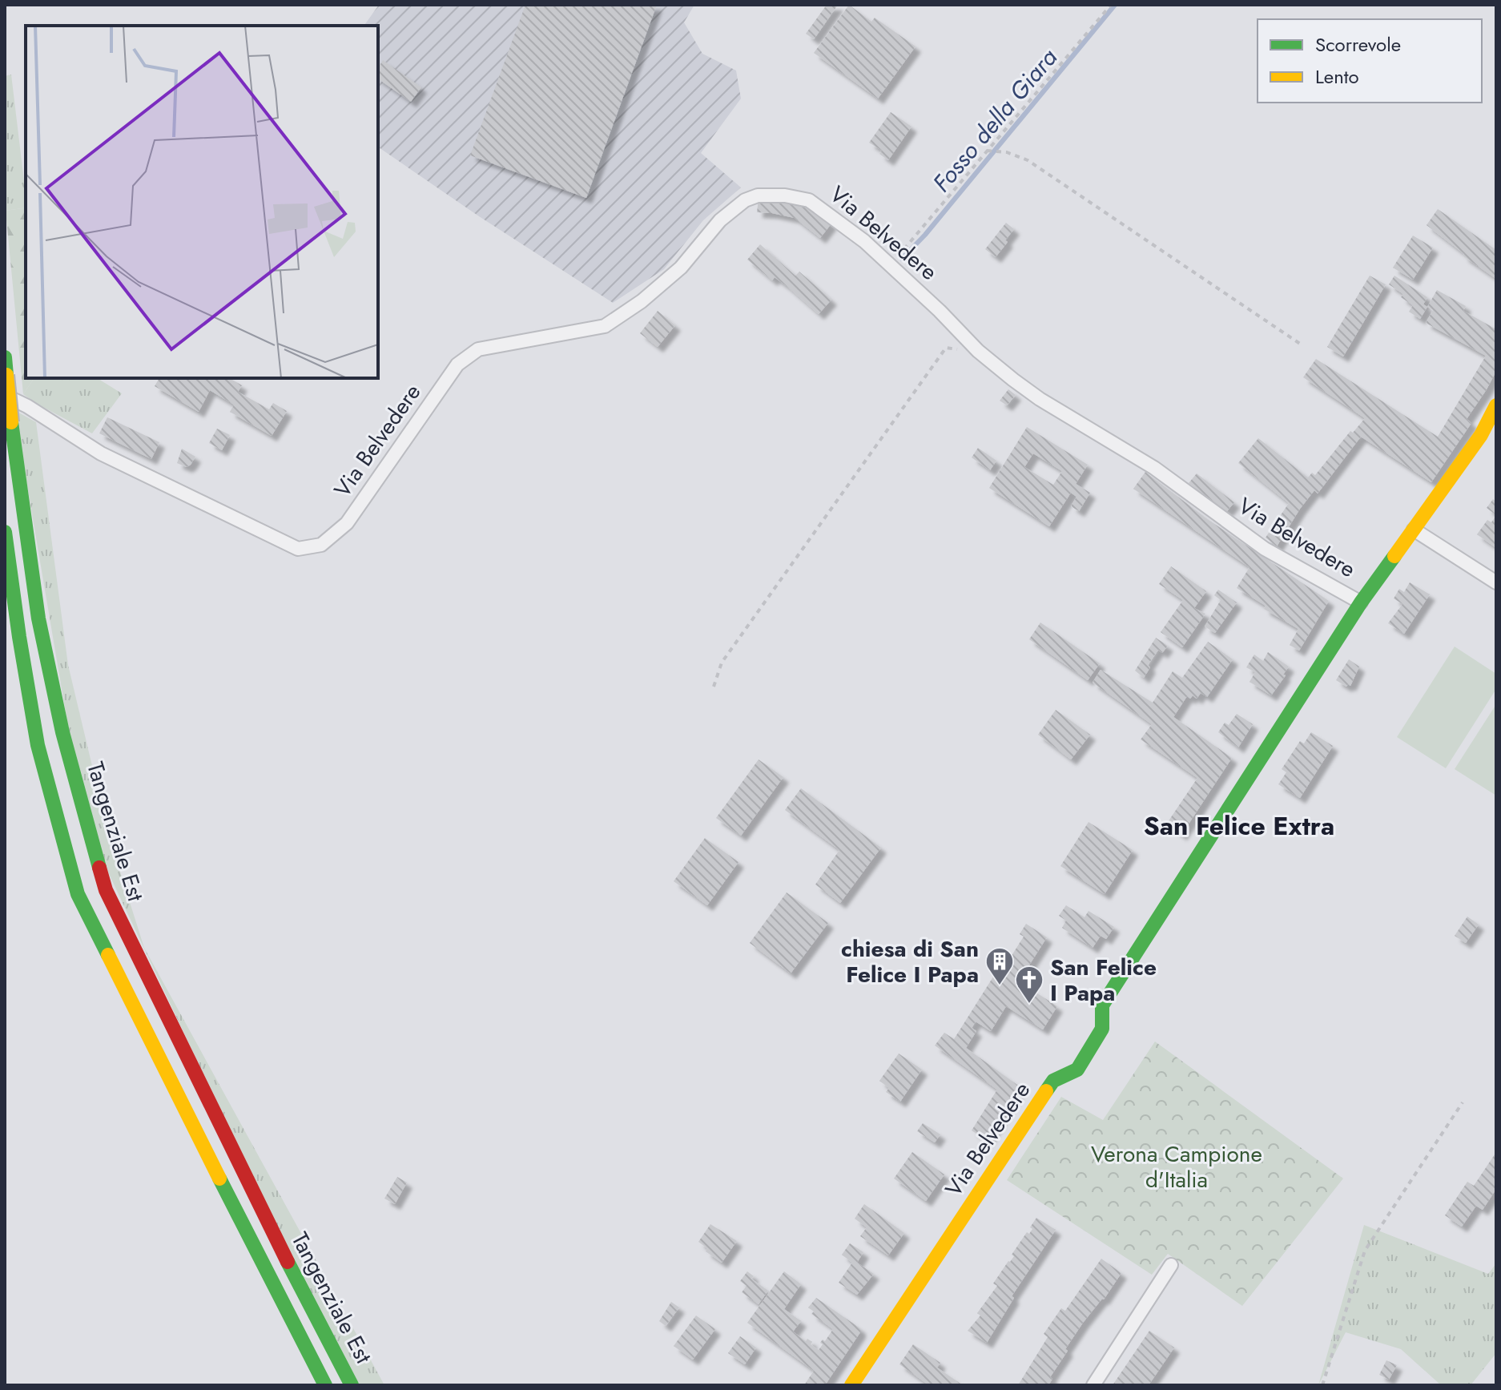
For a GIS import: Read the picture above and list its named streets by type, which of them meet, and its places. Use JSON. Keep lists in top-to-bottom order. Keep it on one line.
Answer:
{"streets":{"main road":["Via Belvedere","Tangenziale Est"]},"districts":["San Felice Extra"],"water":["Fosso della Giara"],"parks":["Verona Campione d'Italia"],"places":{"building":["chiesa di San Felice I Papa"],"church":["San Felice I Papa"]},"legend":["Scorrevole","Lento"]}
